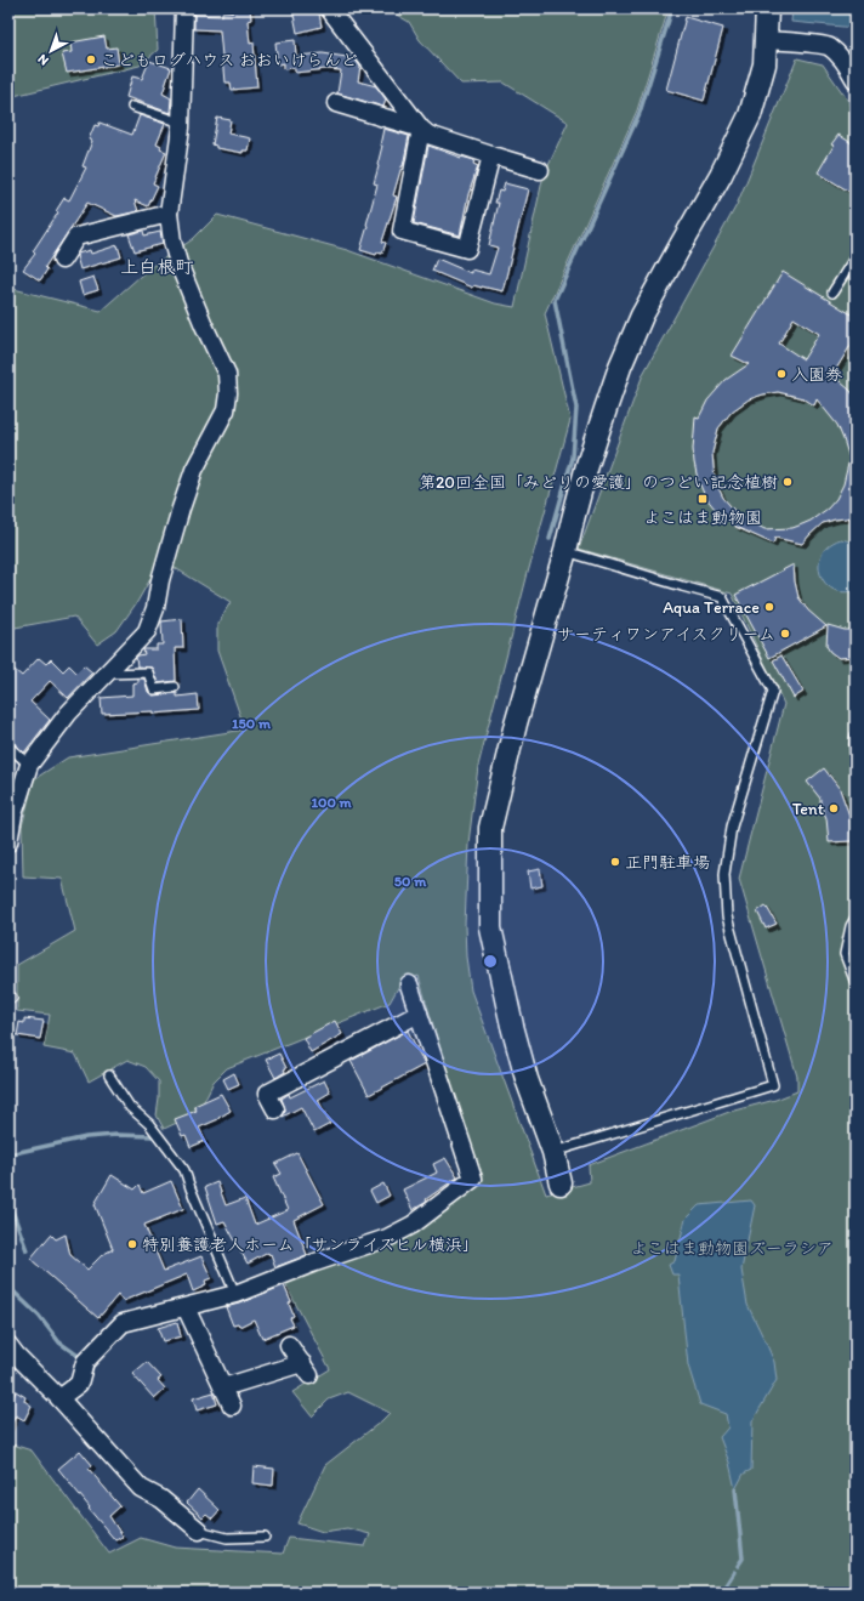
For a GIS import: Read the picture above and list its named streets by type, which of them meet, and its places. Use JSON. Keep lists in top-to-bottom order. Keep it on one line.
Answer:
{"districts":["上白根町"],"parks":["よこはま動物園ズーラシア"],"places":{"other":["こどもログハウス おおいけらんど","入園券","第20回全国「みどりの愛護」のつどい記念植樹","Aqua Terrace","サーティワンアイスクリーム","Tent","正門駐車場","特別養護老人ホーム「サンライズヒル横浜」"],"transit":["よこはま動物園"]},"north":"bottom left","rings":["150 m","100 m","50 m"]}
